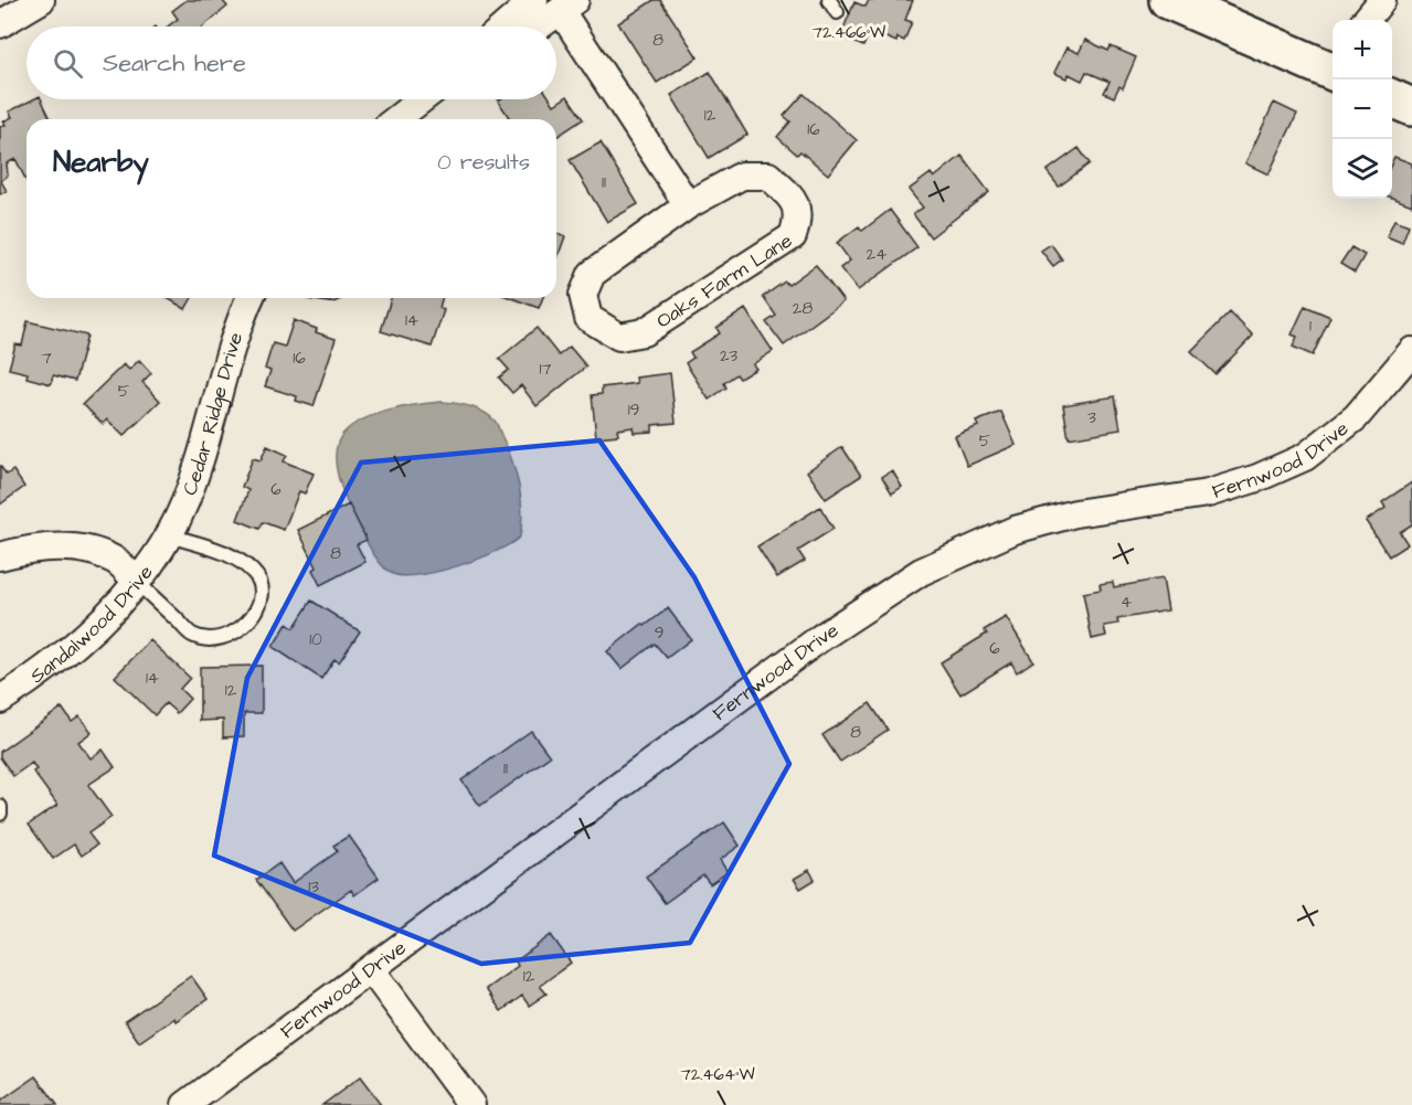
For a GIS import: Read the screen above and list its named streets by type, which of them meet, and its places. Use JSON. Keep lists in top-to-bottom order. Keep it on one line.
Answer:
{"streets":{"street":["Oaks Farm Lane","Cedar Ridge Drive","Fernwood Drive","Sandalwood Drive"]},"crossings":[["Cedar Ridge Drive","Sandalwood Drive"]],"house_numbers":["8","12","16","11","24","28","14","1","23","7","16","17","5","19","3","5","6","8","4","9","10","6","14","12","8","11","13","12"],"page":{"map_buttons":["+","−"],"search":"Search here","heading":["Nearby","0 results"]},"coordinates":["72.466°W","72.464°W"]}
